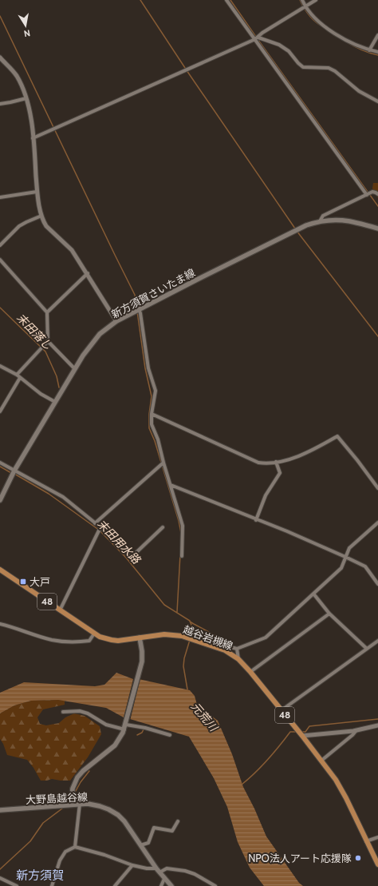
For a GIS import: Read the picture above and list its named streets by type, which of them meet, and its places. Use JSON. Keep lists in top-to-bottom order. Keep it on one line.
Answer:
{"streets":{"main road":["新方須賀さいたま線","48","越谷岩槻線","大野島越谷線"]},"districts":["新方須賀"],"water":["末田落し","末田用水路","元荒川"],"places":{"transit":["大戸"],"other":["NPO法人アート応援隊"]},"north":"bottom"}
